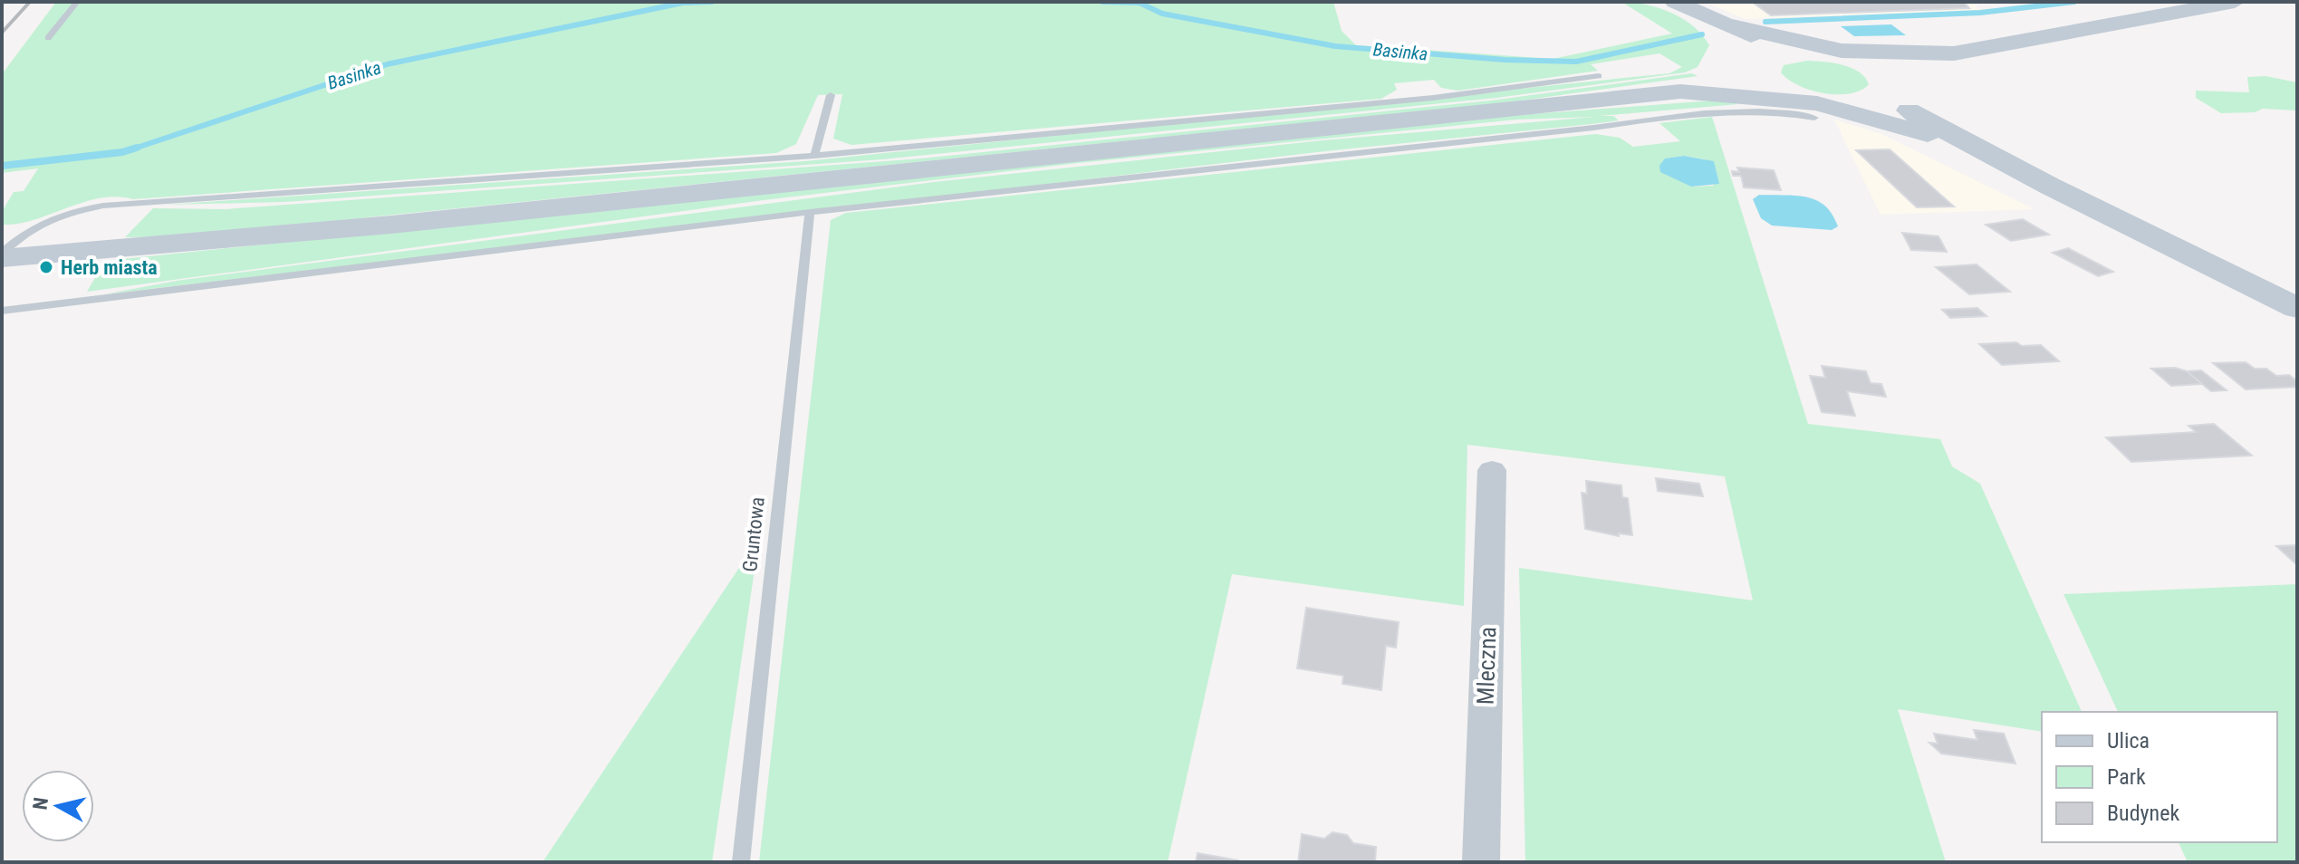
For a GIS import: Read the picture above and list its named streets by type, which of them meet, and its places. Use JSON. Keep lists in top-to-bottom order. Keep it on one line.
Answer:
{"streets":{"street":["Mleczna"],"lane":["Gruntowa"]},"water":["Basinka"],"places":["Herb miasta"],"legend":["Ulica","Park","Budynek"],"north":"left"}
